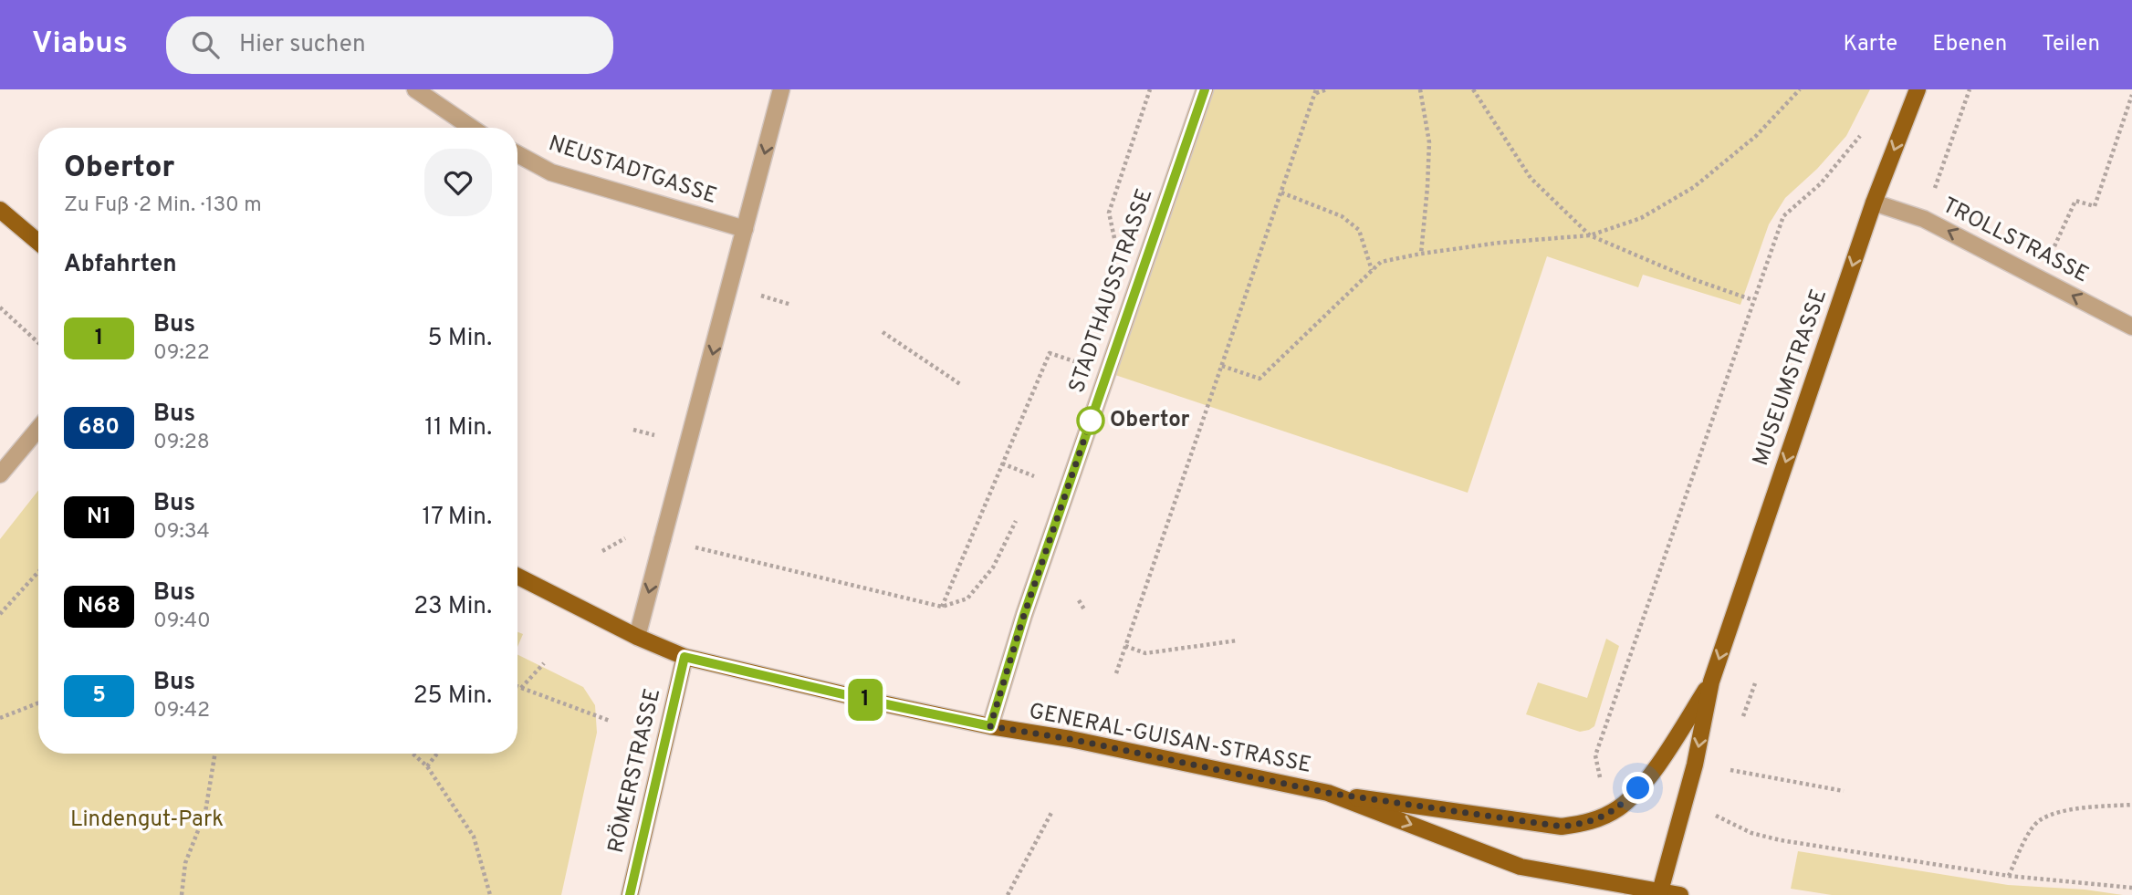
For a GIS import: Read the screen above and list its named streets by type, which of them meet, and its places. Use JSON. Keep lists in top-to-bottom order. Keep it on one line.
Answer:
{"streets":{"main road":["MUSEUMSTRASSE","GENERAL-GUISAN-STRASSE","RÖMERSTRASSE"],"street":["NEUSTADTGASSE","TROLLSTRASSE","STADTHAUSSTRASSE"]},"crossings":[["TROLLSTRASSE","MUSEUMSTRASSE"],["STADTHAUSSTRASSE","GENERAL-GUISAN-STRASSE"],["GENERAL-GUISAN-STRASSE","RÖMERSTRASSE"]],"one_way":["TROLLSTRASSE","MUSEUMSTRASSE"],"parks":["Lindengut-Park"],"places":["Obertor"],"lines":["bus line 1"],"page":{"header":"Viabus","search":"Hier suchen","nav":["Karte","Ebenen","Teilen"],"on_map":"1","heading":[["Obertor","Zu Fuß · 2 Min. · 130 m"],"Abfahrten"],"list":[{"mark":"1","name":"Bus","note":"09:22","value":"5 Min."},{"mark":"680","name":"Bus","note":"09:28","value":"11 Min."},{"mark":"N1","name":"Bus","note":"09:34","value":"17 Min."},{"mark":"N68","name":"Bus","note":"09:40","value":"23 Min."},{"mark":"5","name":"Bus","note":"09:42","value":"25 Min."}]}}
